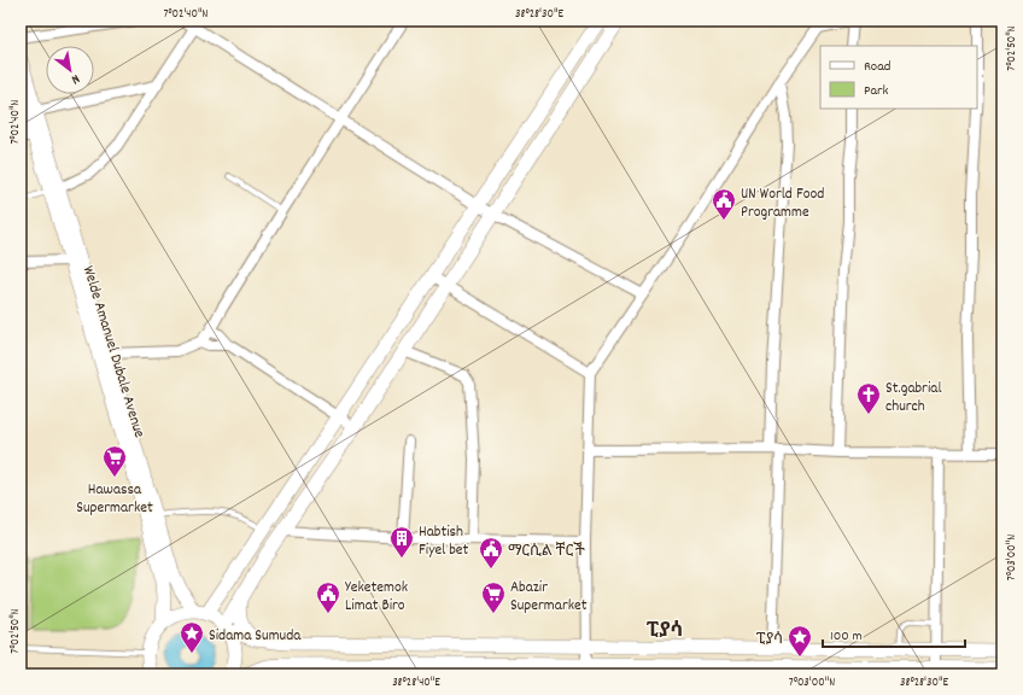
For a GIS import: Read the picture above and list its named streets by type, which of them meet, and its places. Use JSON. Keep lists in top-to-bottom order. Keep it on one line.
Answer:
{"streets":{"main road":["Welde Amanuel Dubale Avenue"]},"districts":["ፒያሳ"],"places":{"public building":["UN World Food Programme","ማርሲል ቸርች","Yeketemok Limat Biro"],"church":["St.gabrial church"],"supermarket":["Hawassa Supermarket","Abazir Supermarket"],"building":["Habtish Fiyel bet"],"place":["Sidama Sumuda","ፒያሳ"]},"legend":["Road","Park"],"scale_bar":"100 m","north":"bottom right","coordinates":["7°02'40\"N","38°28'30\"E","7°02'50\"N","7°03'00\"N","38°28'40\"E"]}
